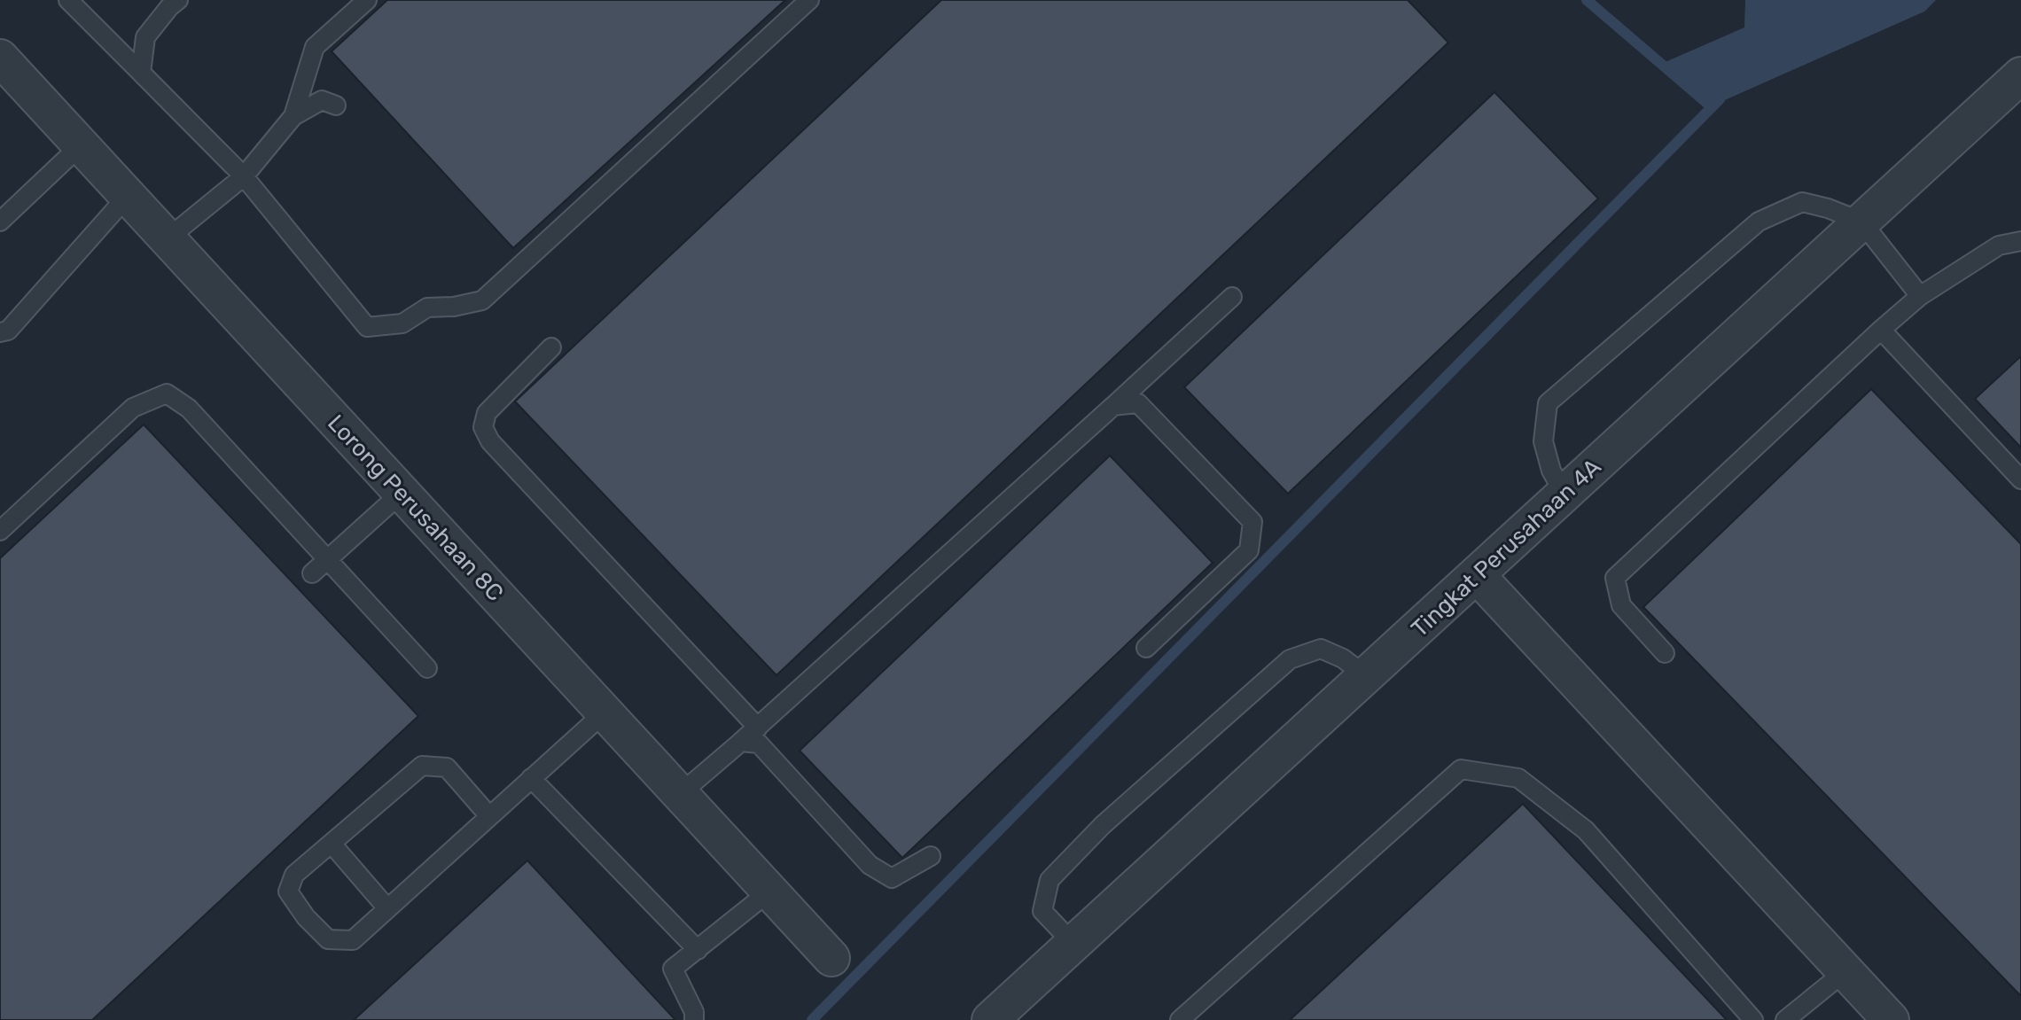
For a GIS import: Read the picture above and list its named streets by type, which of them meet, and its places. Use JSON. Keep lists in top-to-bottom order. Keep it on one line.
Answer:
{"streets":{"street":["Lorong Perusahaan 8C","Tingkat Perusahaan 4A"]}}
